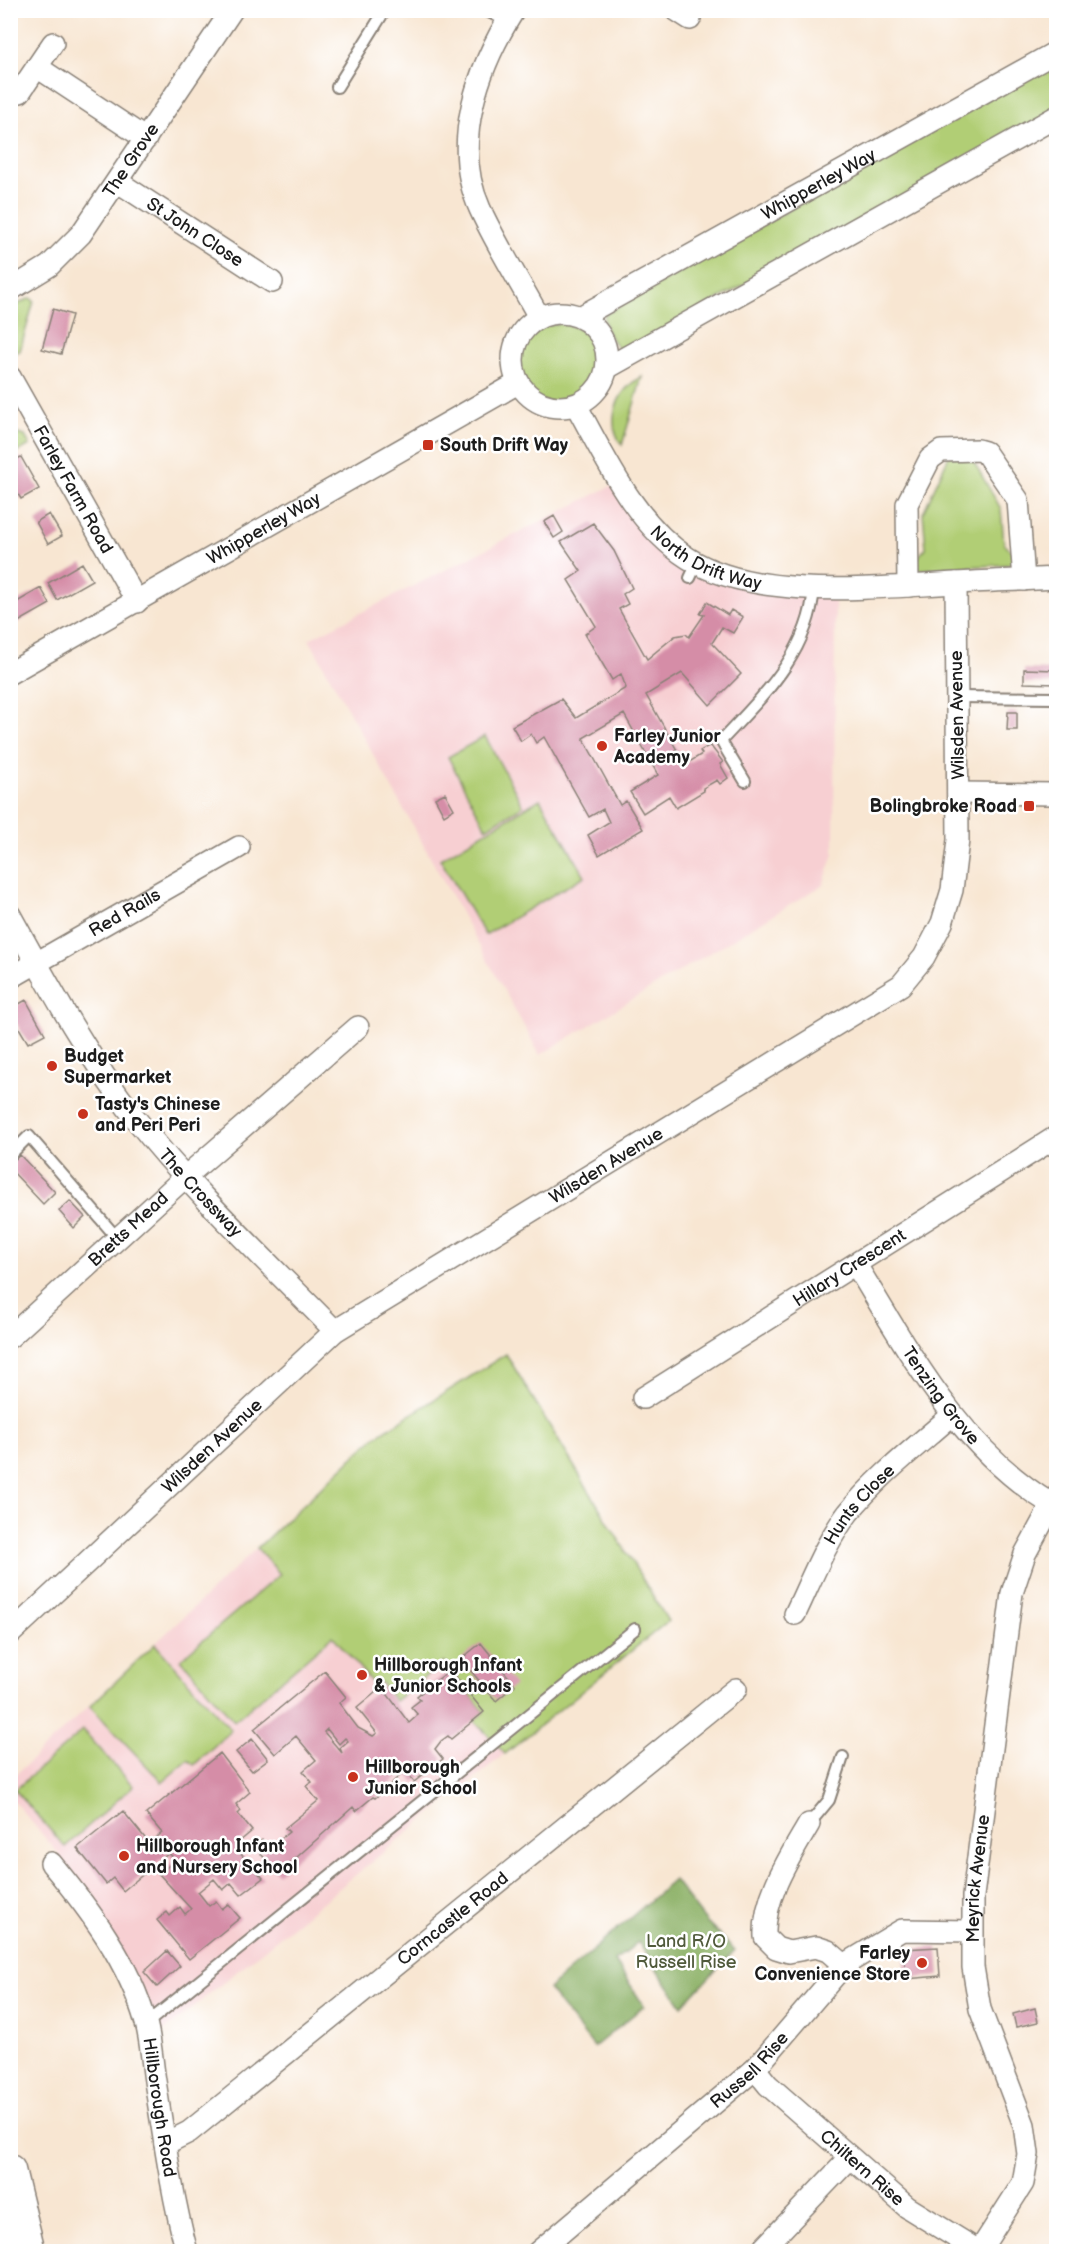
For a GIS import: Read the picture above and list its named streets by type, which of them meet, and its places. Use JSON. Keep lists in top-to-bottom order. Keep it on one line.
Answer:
{"streets":{"street":["The Grove","Whipperley Way","St John Close","Farley Farm Road","North Drift Way","Wilsden Avenue","Red Rails","The Crossway","Bretts Mead","Hillary Crescent","Tenzing Grove","Hunts Close","Meyrick Avenue","Corncastle Road","Russell Rise","Hillborough Road","Chiltern Rise"]},"crossings":[["The Grove","St John Close"],["Whipperley Way","Farley Farm Road"],["Whipperley Way","North Drift Way"],["North Drift Way","Wilsden Avenue"],["Wilsden Avenue","The Crossway"],["Red Rails","The Crossway"],["The Crossway","Bretts Mead"],["Hillary Crescent","Tenzing Grove"],["Tenzing Grove","Hunts Close"],["Tenzing Grove","Meyrick Avenue"],["Meyrick Avenue","Russell Rise"],["Meyrick Avenue","Chiltern Rise"],["Corncastle Road","Hillborough Road"],["Russell Rise","Chiltern Rise"]],"parks":["Land R/O Russell Rise"],"places":{"transit":["South Drift Way","Bolingbroke Road"],"other":["Farley Junior Academy","Budget Supermarket","Tasty's Chinese and Peri Peri","Hillborough Infant & Junior Schools","Hillborough Junior School","Hillborough Infant and Nursery School","Farley Convenience Store"]}}
